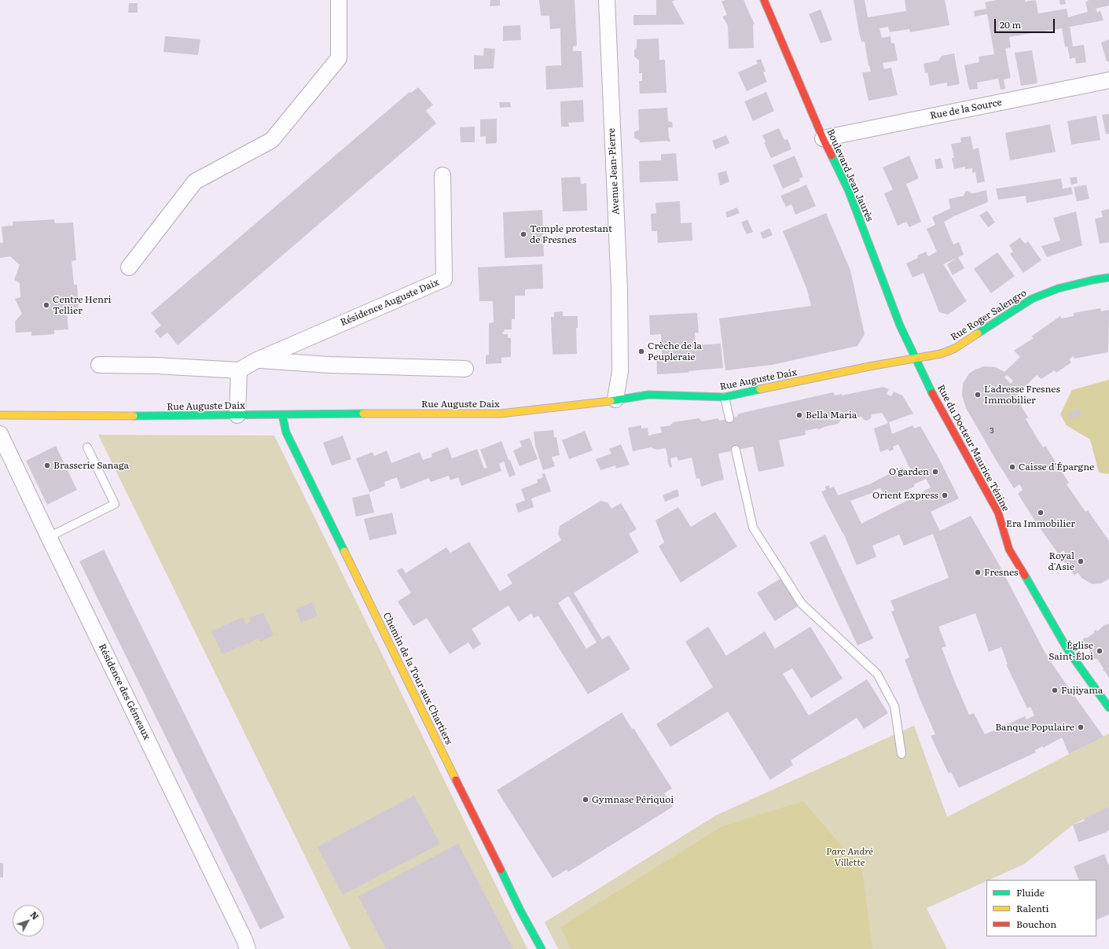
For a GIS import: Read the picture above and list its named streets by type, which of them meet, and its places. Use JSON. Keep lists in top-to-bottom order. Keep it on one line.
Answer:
{"streets":{"street":["Rue de la Source","Avenue Jean-Pierre","Boulevard Jean Jaurès","Résidence Auguste Daix","Rue Roger Salengro","Rue Auguste Daix","Rue du Docteur Maurice Ténine","Chemin de la Tour aux Chartiers","Résidence des Gémeaux"]},"crossings":[["Rue de la Source","Boulevard Jean Jaurès"],["Avenue Jean-Pierre","Rue Auguste Daix"],["Boulevard Jean Jaurès","Rue Roger Salengro"],["Boulevard Jean Jaurès","Rue Auguste Daix"],["Boulevard Jean Jaurès","Rue du Docteur Maurice Ténine"],["Rue Roger Salengro","Rue Auguste Daix"],["Rue Roger Salengro","Rue du Docteur Maurice Ténine"],["Rue Auguste Daix","Rue du Docteur Maurice Ténine"],["Rue Auguste Daix","Chemin de la Tour aux Chartiers"]],"parks":["Parc André Villette"],"places":["Temple protestant de Fresnes","Centre Henri Tellier","Crèche de la Peupleraie","L'adresse Fresnes Immobilier","Bella Maria","Brasserie Sanaga","Caisse d'Épargne","O'garden","Orient Express","Era Immobilier","Royal d'Asie","Fresnes","Église Saint-Éloi","Fujiyama","Banque Populaire","Gymnase Périquoi"],"house_numbers":["3"],"legend":["Fluide","Ralenti","Bouchon"],"scale_bar":"20 m","north":"top right"}
